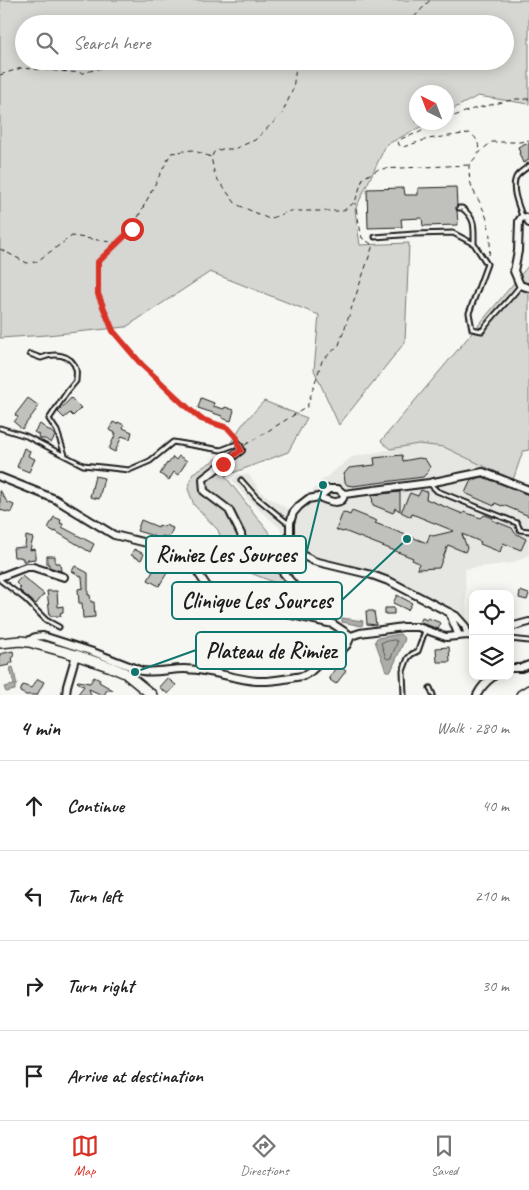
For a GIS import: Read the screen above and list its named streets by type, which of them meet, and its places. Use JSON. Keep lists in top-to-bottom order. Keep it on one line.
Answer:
{"places":["Rimiez Les Sources","Clinique Les Sources","Plateau de Rimiez"],"north":"top left","page":{"search":"Search here","heading":["4 min","Walk · 280 m"],"list":[["Continue","40 m"],["Turn left","210 m"],["Turn right","30 m"],"Arrive at destination"],"nav":["Map","Directions","Saved"]}}
